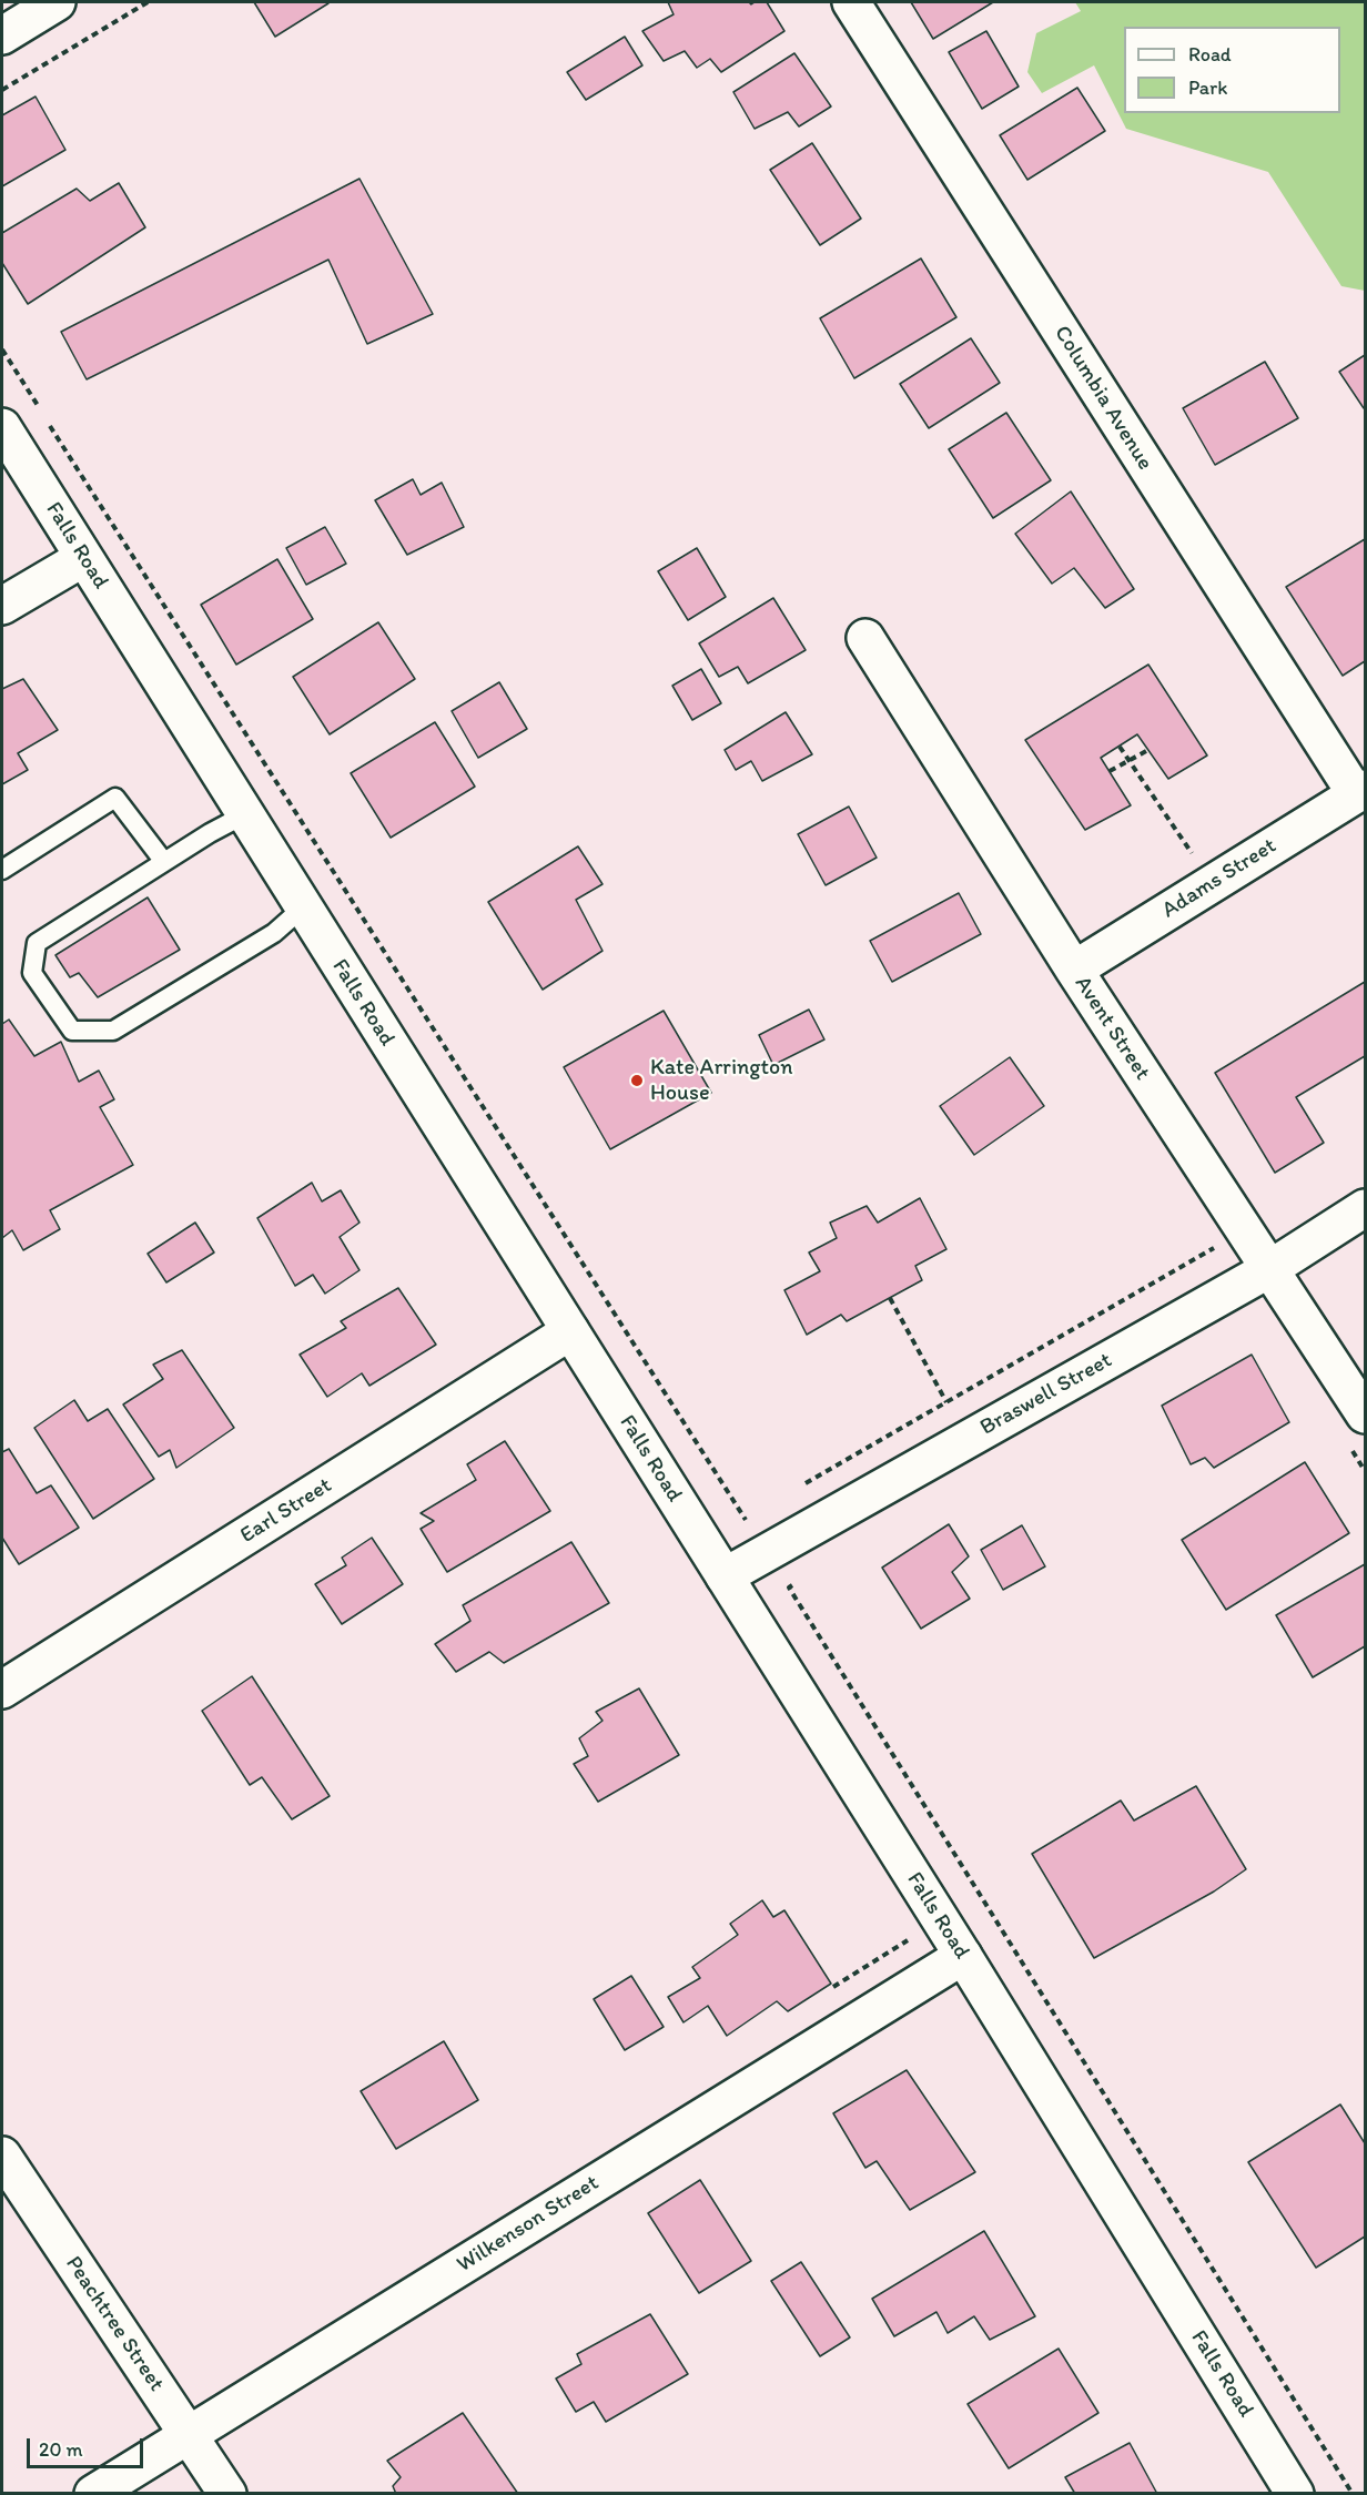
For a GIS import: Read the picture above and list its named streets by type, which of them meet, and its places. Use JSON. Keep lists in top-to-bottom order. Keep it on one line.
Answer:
{"streets":{"street":["Columbia Avenue","Falls Road","Adams Street","Avent Street","Braswell Street","Earl Street","Wilkenson Street","Peachtree Street"]},"crossings":[["Columbia Avenue","Adams Street"],["Falls Road","Braswell Street"],["Falls Road","Earl Street"],["Falls Road","Wilkenson Street"],["Adams Street","Avent Street"],["Avent Street","Braswell Street"],["Wilkenson Street","Peachtree Street"]],"places":["Kate Arrington House"],"legend":["Road","Park"],"scale_bar":"20 m"}
